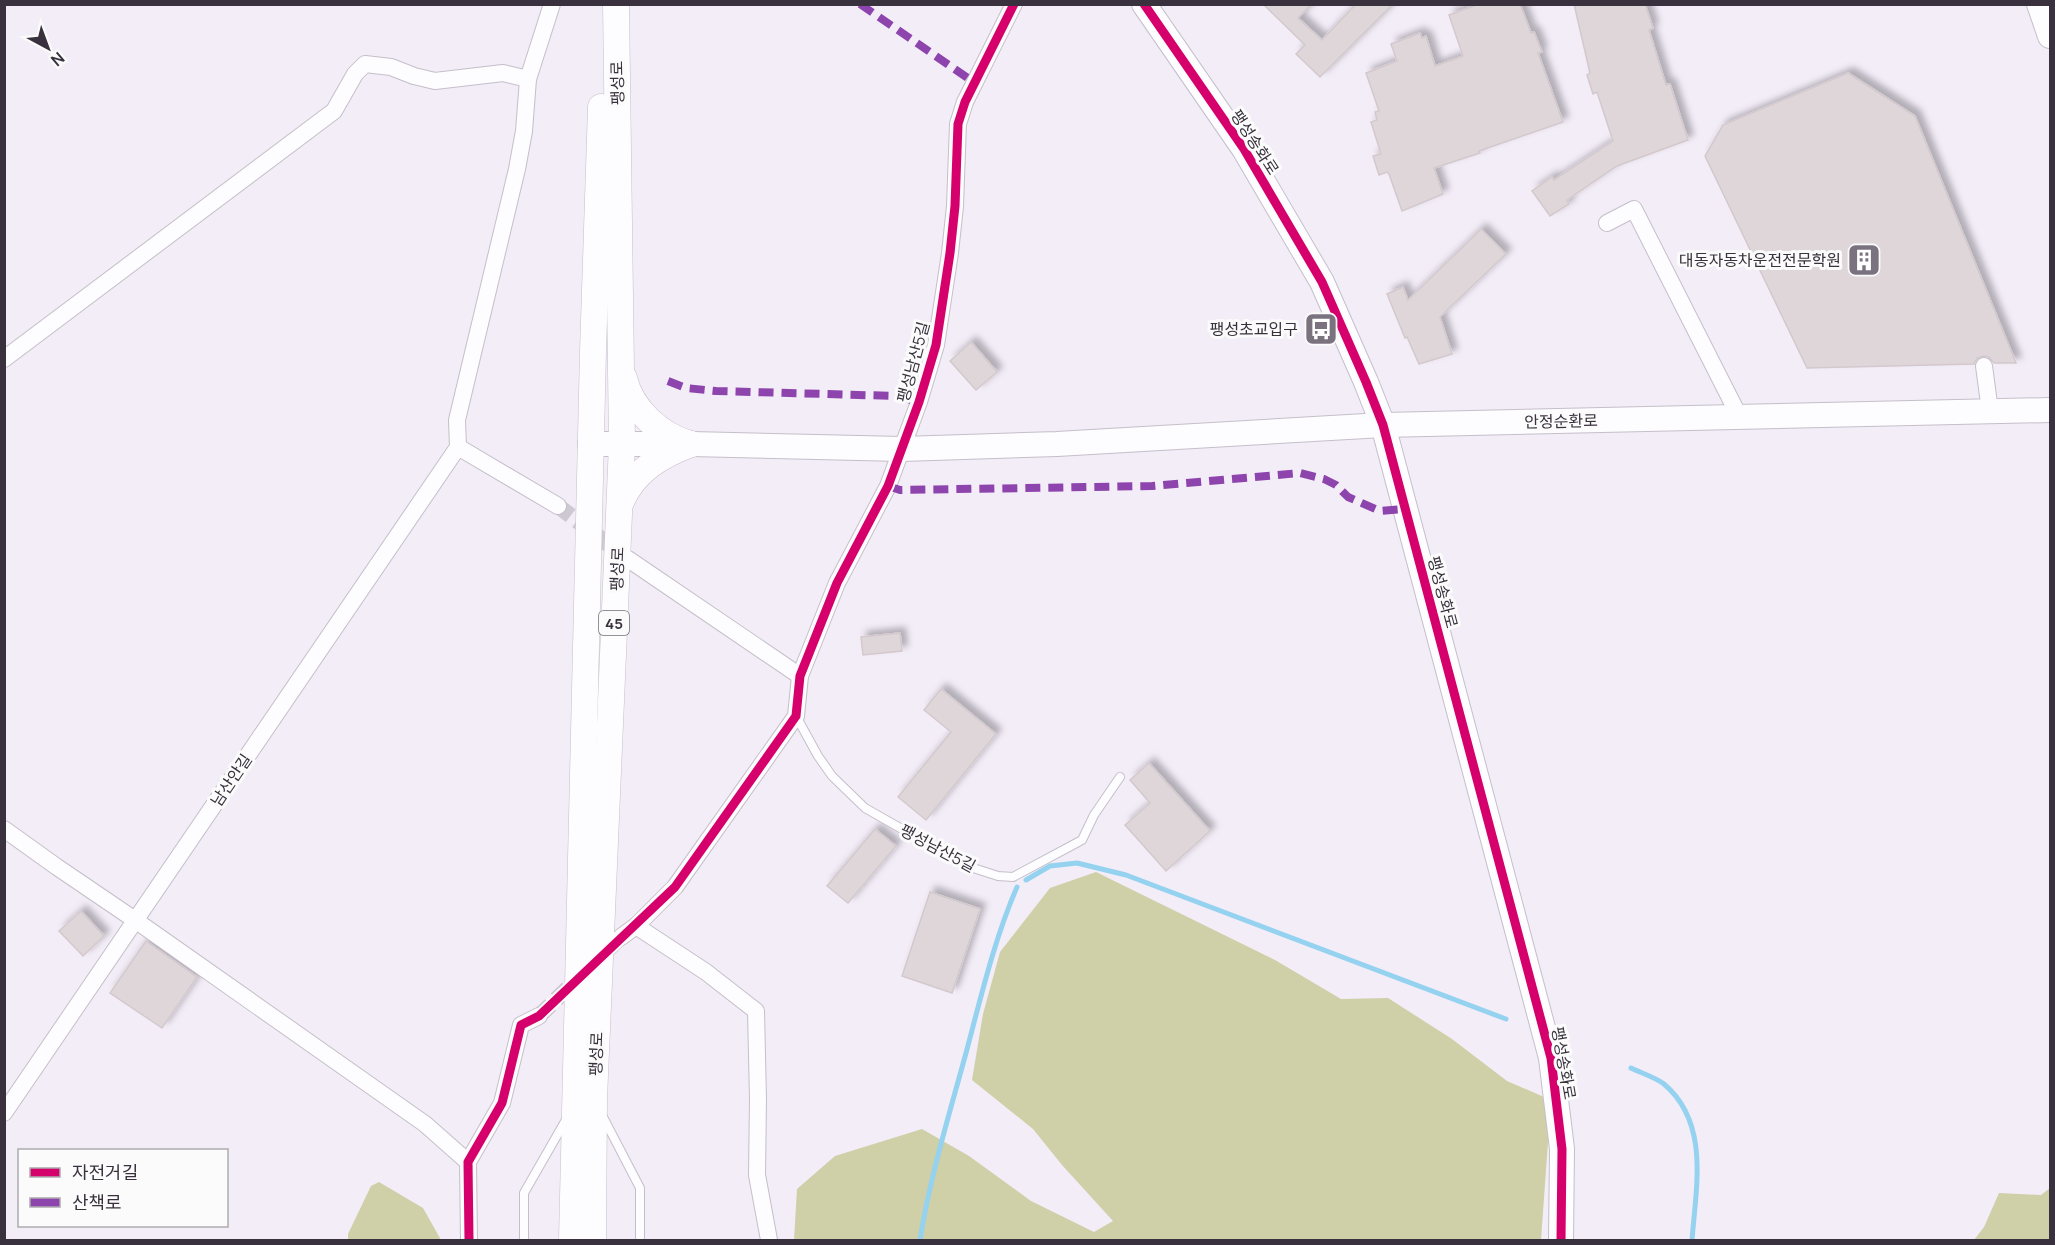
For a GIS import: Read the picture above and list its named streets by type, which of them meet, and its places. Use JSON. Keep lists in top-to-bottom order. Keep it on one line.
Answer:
{"streets":{"main road":["팽성로","팽성송화로","안정순환로","45"],"street":["팽성남산5길","남산안길"]},"crossings":[["팽성로","안정순환로"],["팽성송화로","안정순환로"],["팽성남산5길","안정순환로"]],"places":{"building":["대동자동차운전전문학원"],"bus stop":["팽성초교입구"]},"legend":["자전거길","산책로"],"north":"bottom right"}
